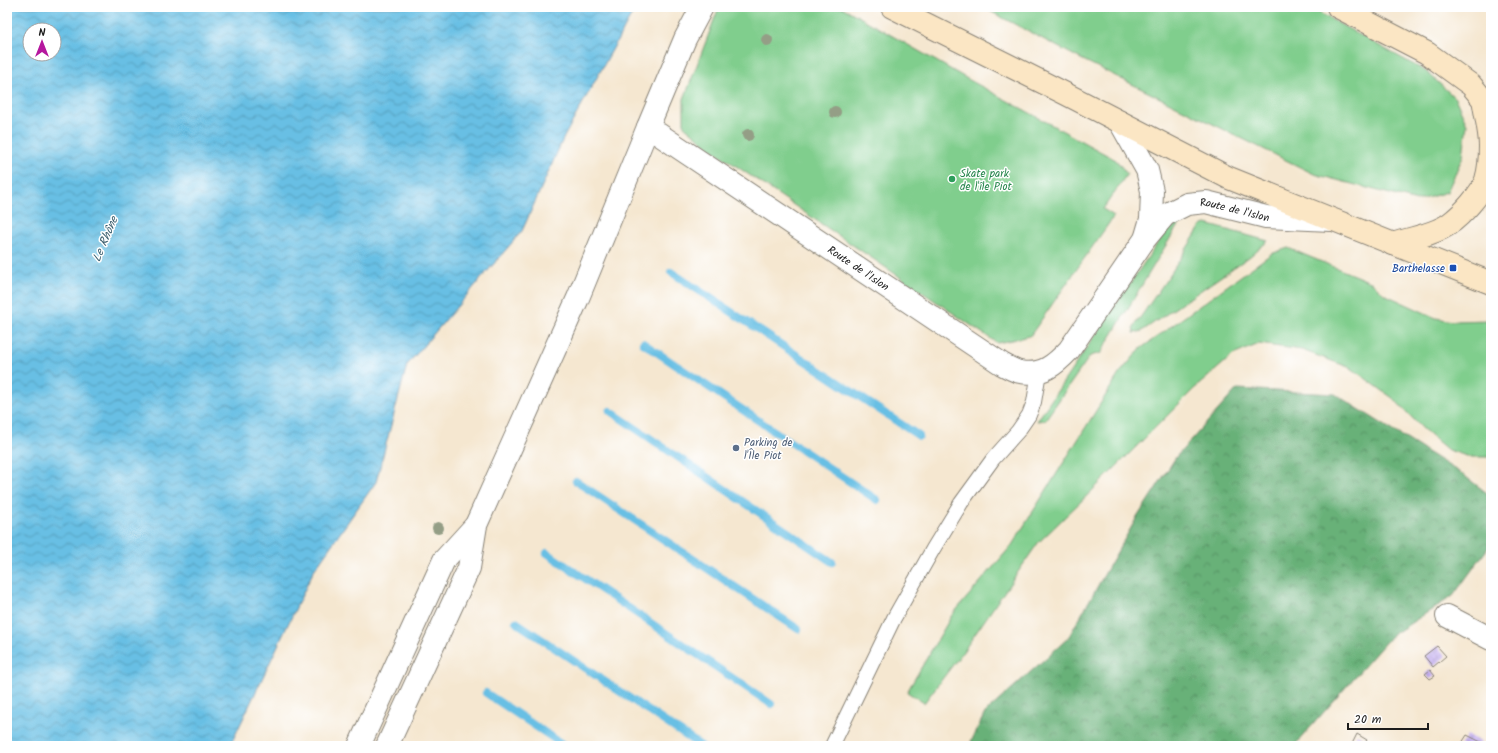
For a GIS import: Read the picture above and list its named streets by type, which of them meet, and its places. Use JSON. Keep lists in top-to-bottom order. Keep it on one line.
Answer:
{"streets":{"street":["Route de l'Islon"]},"water":["Le Rhône"],"places":{"other":["Skate park de l'île Piot","Parking de l'Île Piot"],"transit":["Barthelasse"]},"scale_bar":"20 m","north":"top"}
